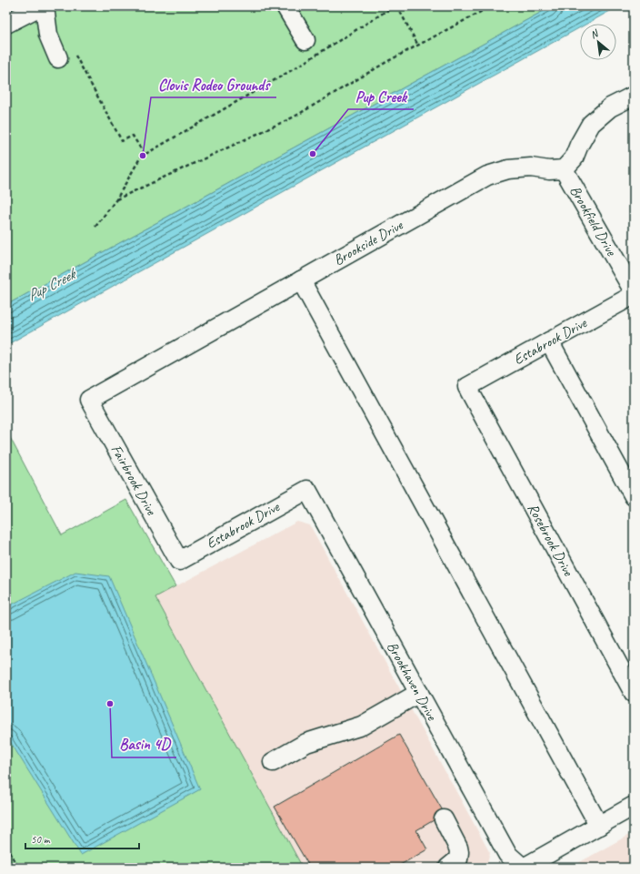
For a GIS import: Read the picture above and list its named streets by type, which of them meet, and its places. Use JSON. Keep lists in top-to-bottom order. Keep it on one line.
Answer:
{"streets":{"street":["Brookfield Drive","Brookside Drive","Estabrook Drive","Fairbrook Drive","Rosebrook Drive","Brookhaven Drive"]},"crossings":[["Brookfield Drive","Brookside Drive"],["Brookside Drive","Fairbrook Drive"],["Estabrook Drive","Fairbrook Drive"],["Estabrook Drive","Rosebrook Drive"],["Estabrook Drive","Brookhaven Drive"]],"water":["Pup Creek"],"places":["Pup Creek","Clovis Rodeo Grounds","Basin 4D"],"scale_bar":"50 m","north":"top left"}
